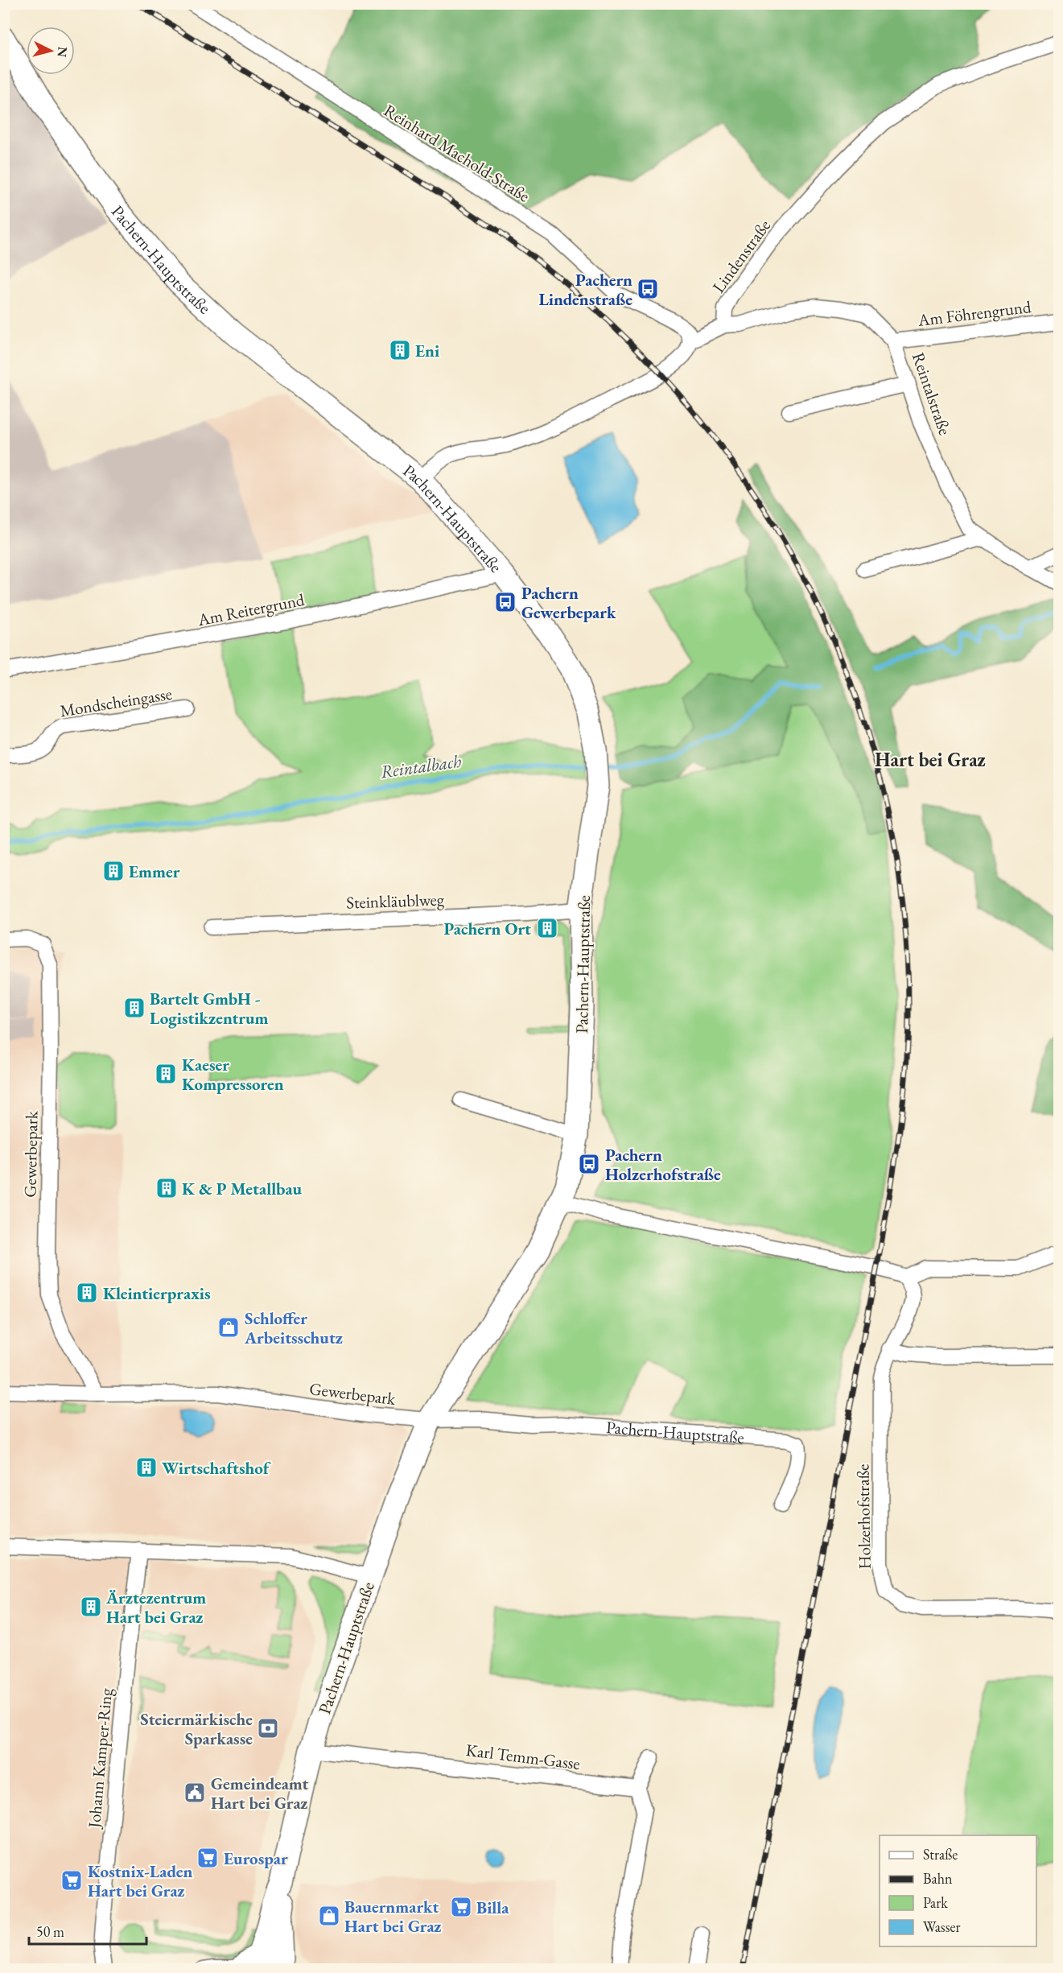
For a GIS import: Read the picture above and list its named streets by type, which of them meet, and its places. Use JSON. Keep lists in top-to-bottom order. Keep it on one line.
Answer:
{"streets":{"main road":["Pachern-Hauptstraße"],"street":["Reinhard Machold-Straße","Lindenstraße","Am Föhrengrund","Reintalstraße","Am Reitergrund","Mondscheingasse","Steinkläublweg","Gewerbepark","Holzerhofstraße","Karl Temm-Gasse","Johann Kamper-Ring"]},"crossings":[["Lindenstraße","Reintalstraße"],["Pachern-Hauptstraße","Am Reitergrund"],["Pachern-Hauptstraße","Steinkläublweg"],["Pachern-Hauptstraße","Gewerbepark"],["Pachern-Hauptstraße","Karl Temm-Gasse"],["Am Föhrengrund","Reintalstraße"]],"districts":["Hart bei Graz"],"water":["Reintalbach"],"places":{"bus stop":["Pachern Lindenstraße","Pachern Gewerbepark","Pachern Holzerhofstraße"],"building":["Eni","Emmer","Pachern Ort","Bartelt GmbH - Logistikzentrum","Kaeser Kompressoren","K & P Metallbau","Kleintierpraxis","Wirtschaftshof","Ärztezentrum Hart bei Graz"],"shop":["Schloffer Arbeitsschutz","Bauernmarkt Hart bei Graz"],"bank":["Steiermärkische Sparkasse"],"public building":["Gemeindeamt Hart bei Graz"],"supermarket":["Eurospar","Kostnix-Laden Hart bei Graz","Billa"]},"legend":["Straße","Bahn","Park","Wasser"],"scale_bar":"50 m","north":"right"}
